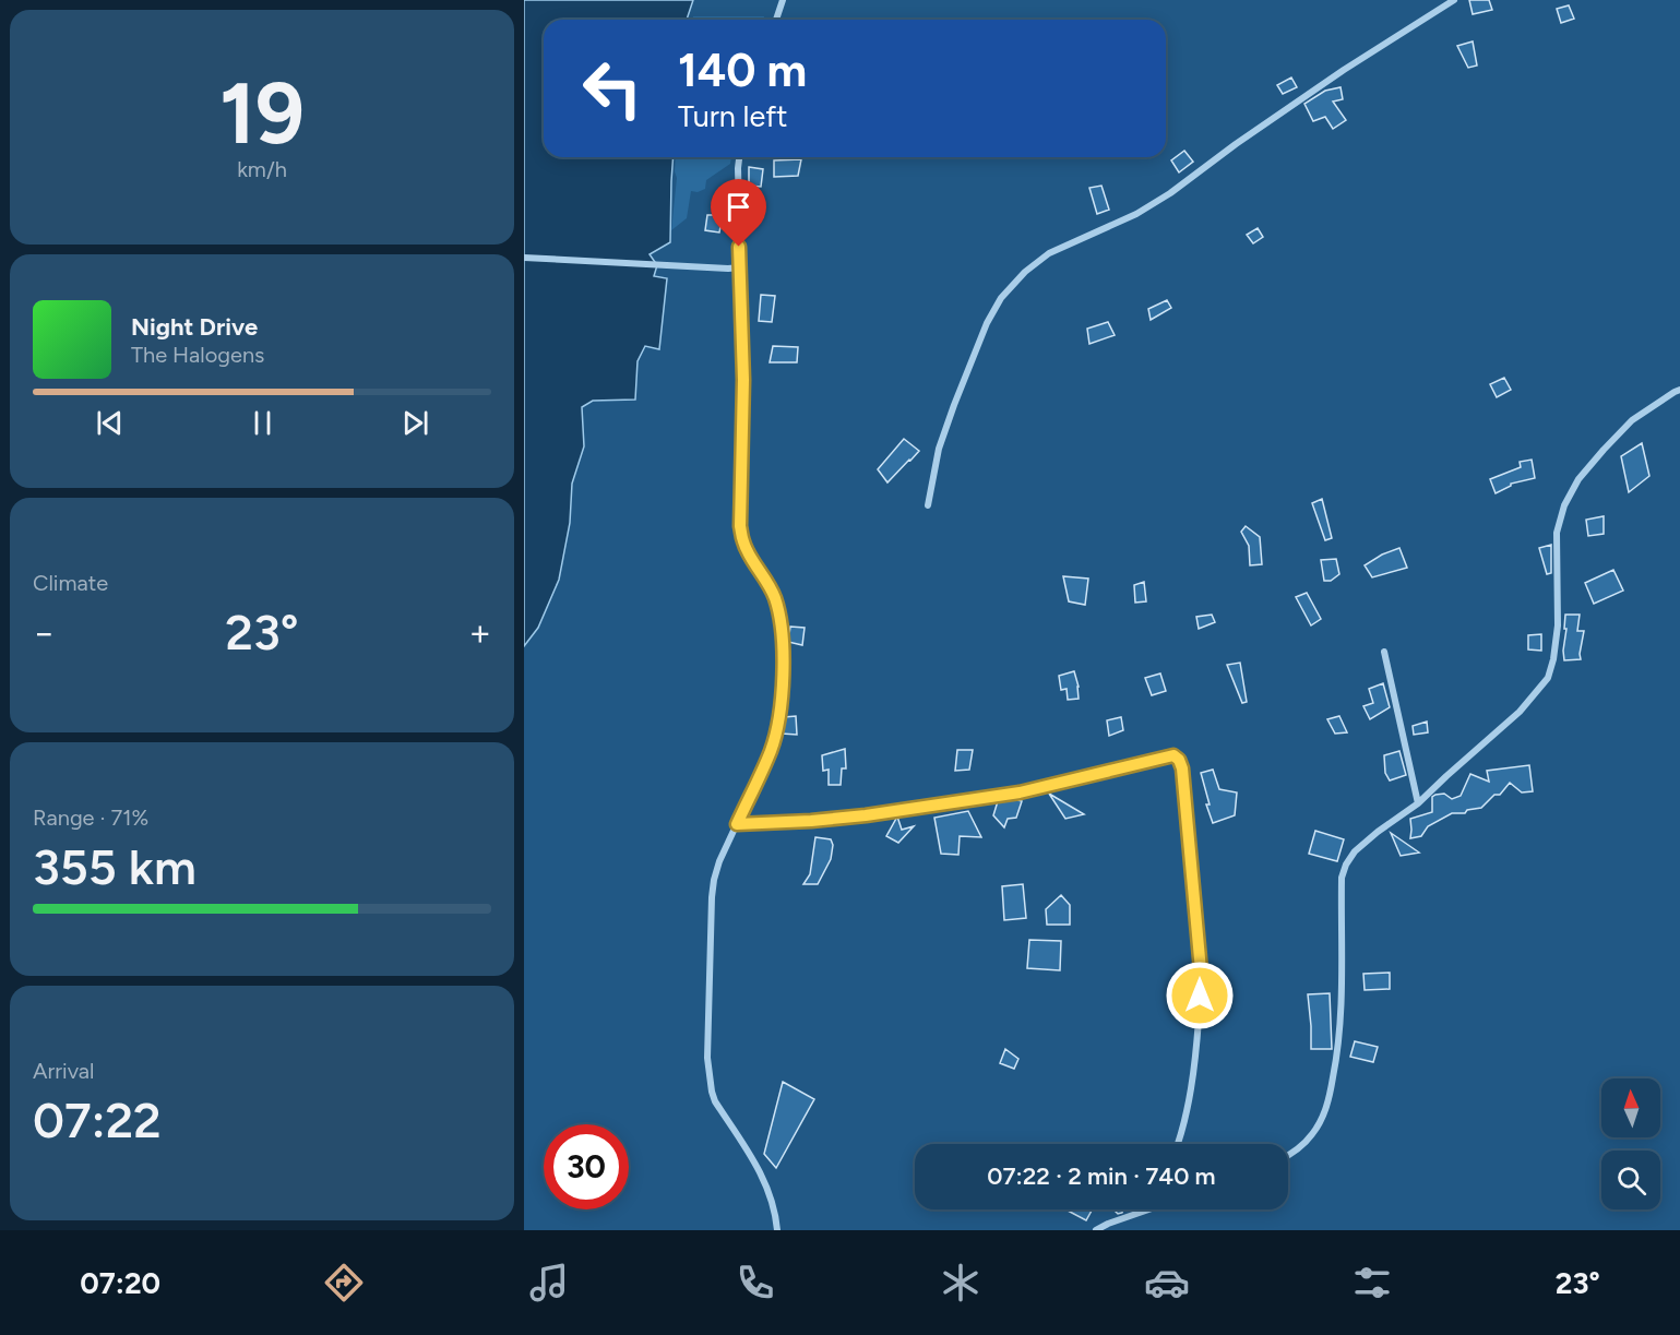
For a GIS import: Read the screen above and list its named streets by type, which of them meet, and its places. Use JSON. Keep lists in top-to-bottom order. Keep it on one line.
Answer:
{"north":"top","page":{"tile":[["19","km/h"],"Climate",["Range · 71%","355 km"],["Arrival","07:22"]],"turn":["140 m","Turn left"],"song":["Night Drive","The Halogens"],"heat":["−","23°","+"],"limit":"30","trip":"07:22 · 2 min · 740 m","tabs":["07:20","23°"]}}
